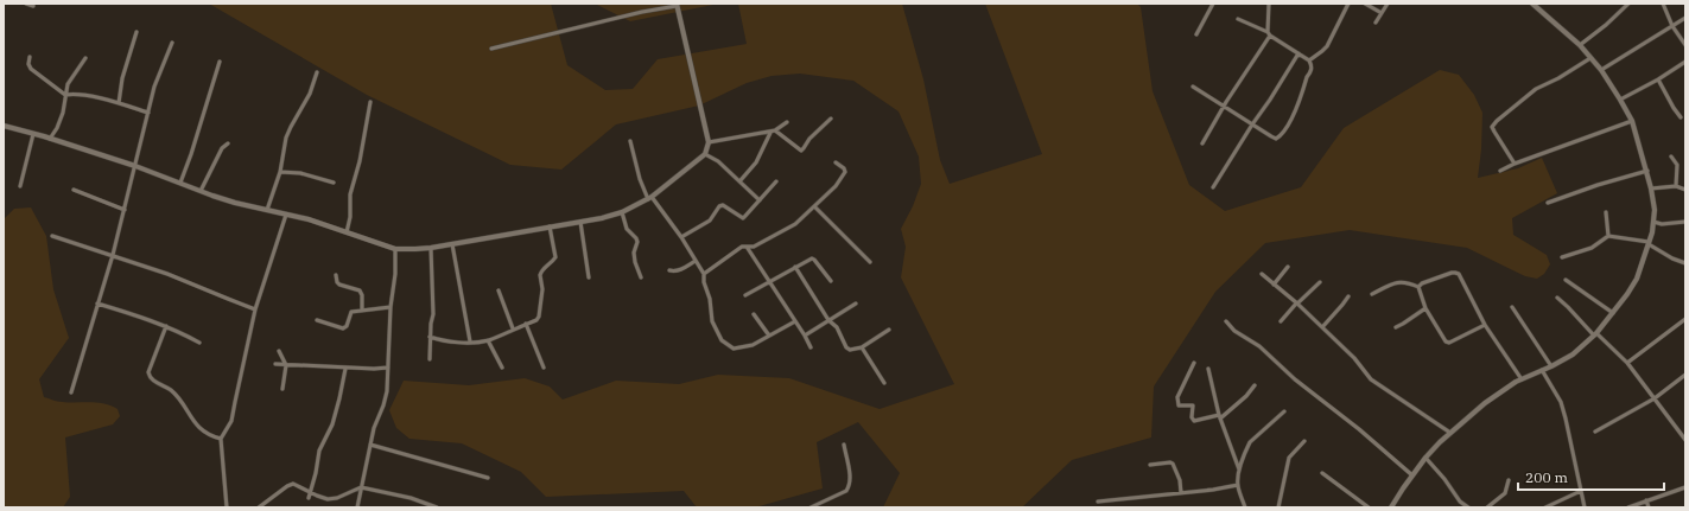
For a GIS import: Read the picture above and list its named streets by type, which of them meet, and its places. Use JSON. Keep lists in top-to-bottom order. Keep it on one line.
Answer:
{"scale_bar":"200 m"}
